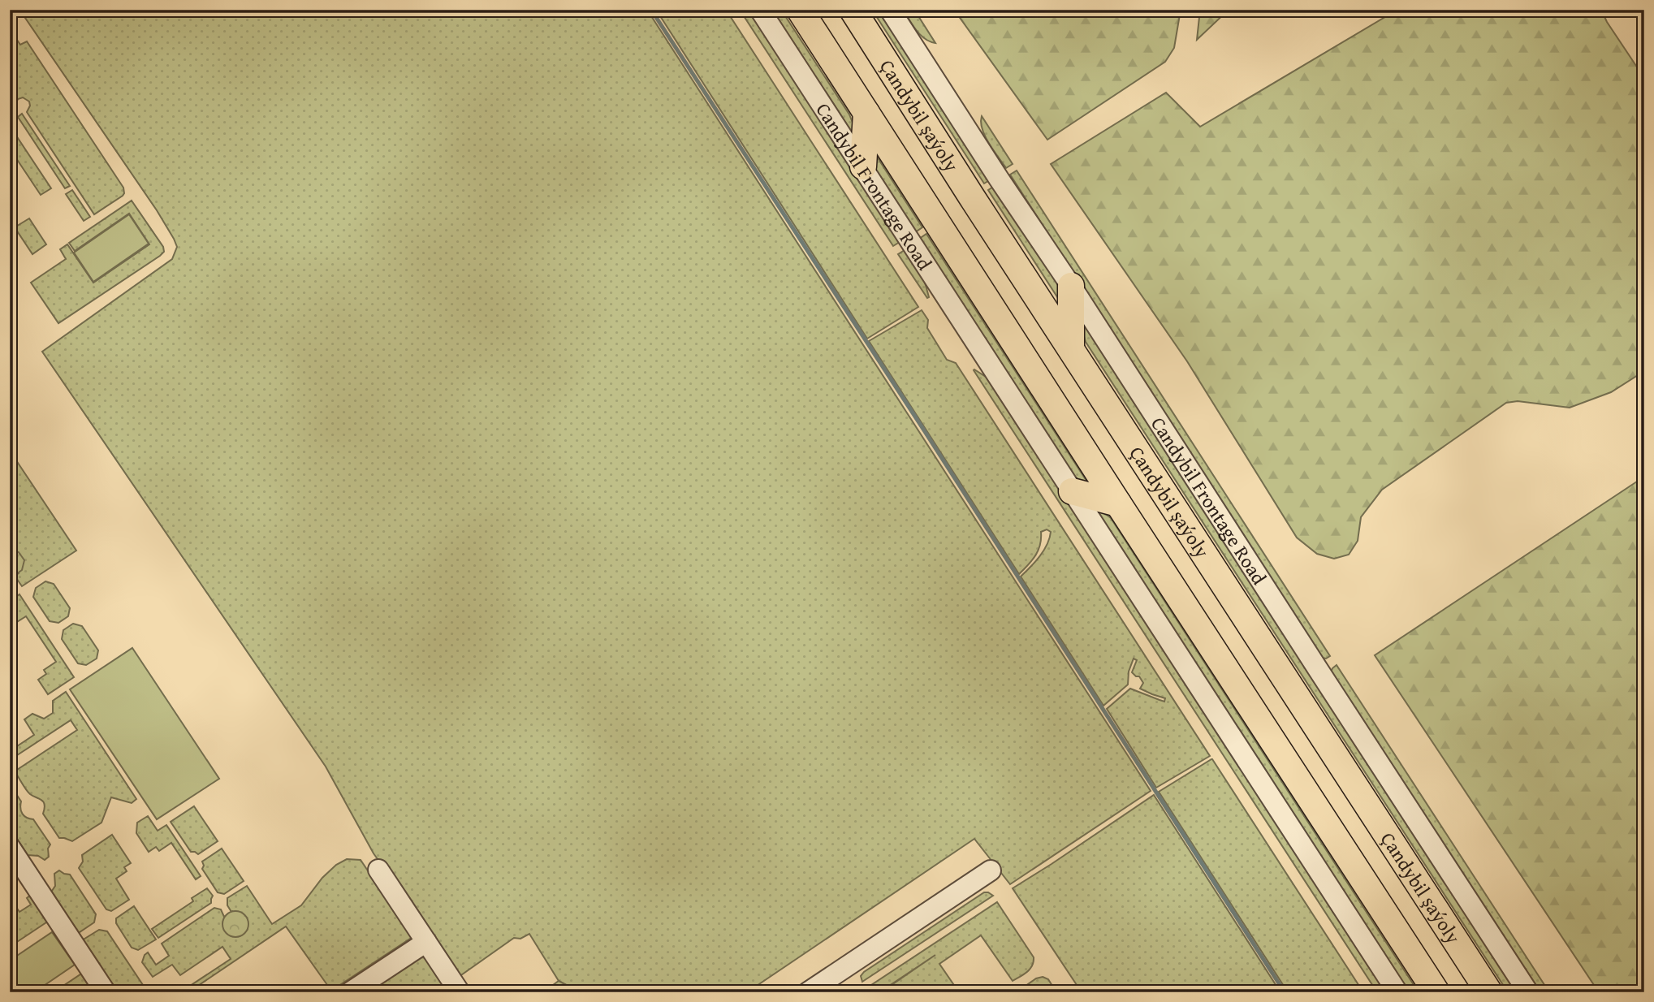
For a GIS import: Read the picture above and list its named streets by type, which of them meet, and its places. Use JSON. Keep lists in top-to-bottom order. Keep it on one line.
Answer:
{"streets":{"main road":["Çandybil şaýoly"],"street":["Candybil Frontage Road"]}}
